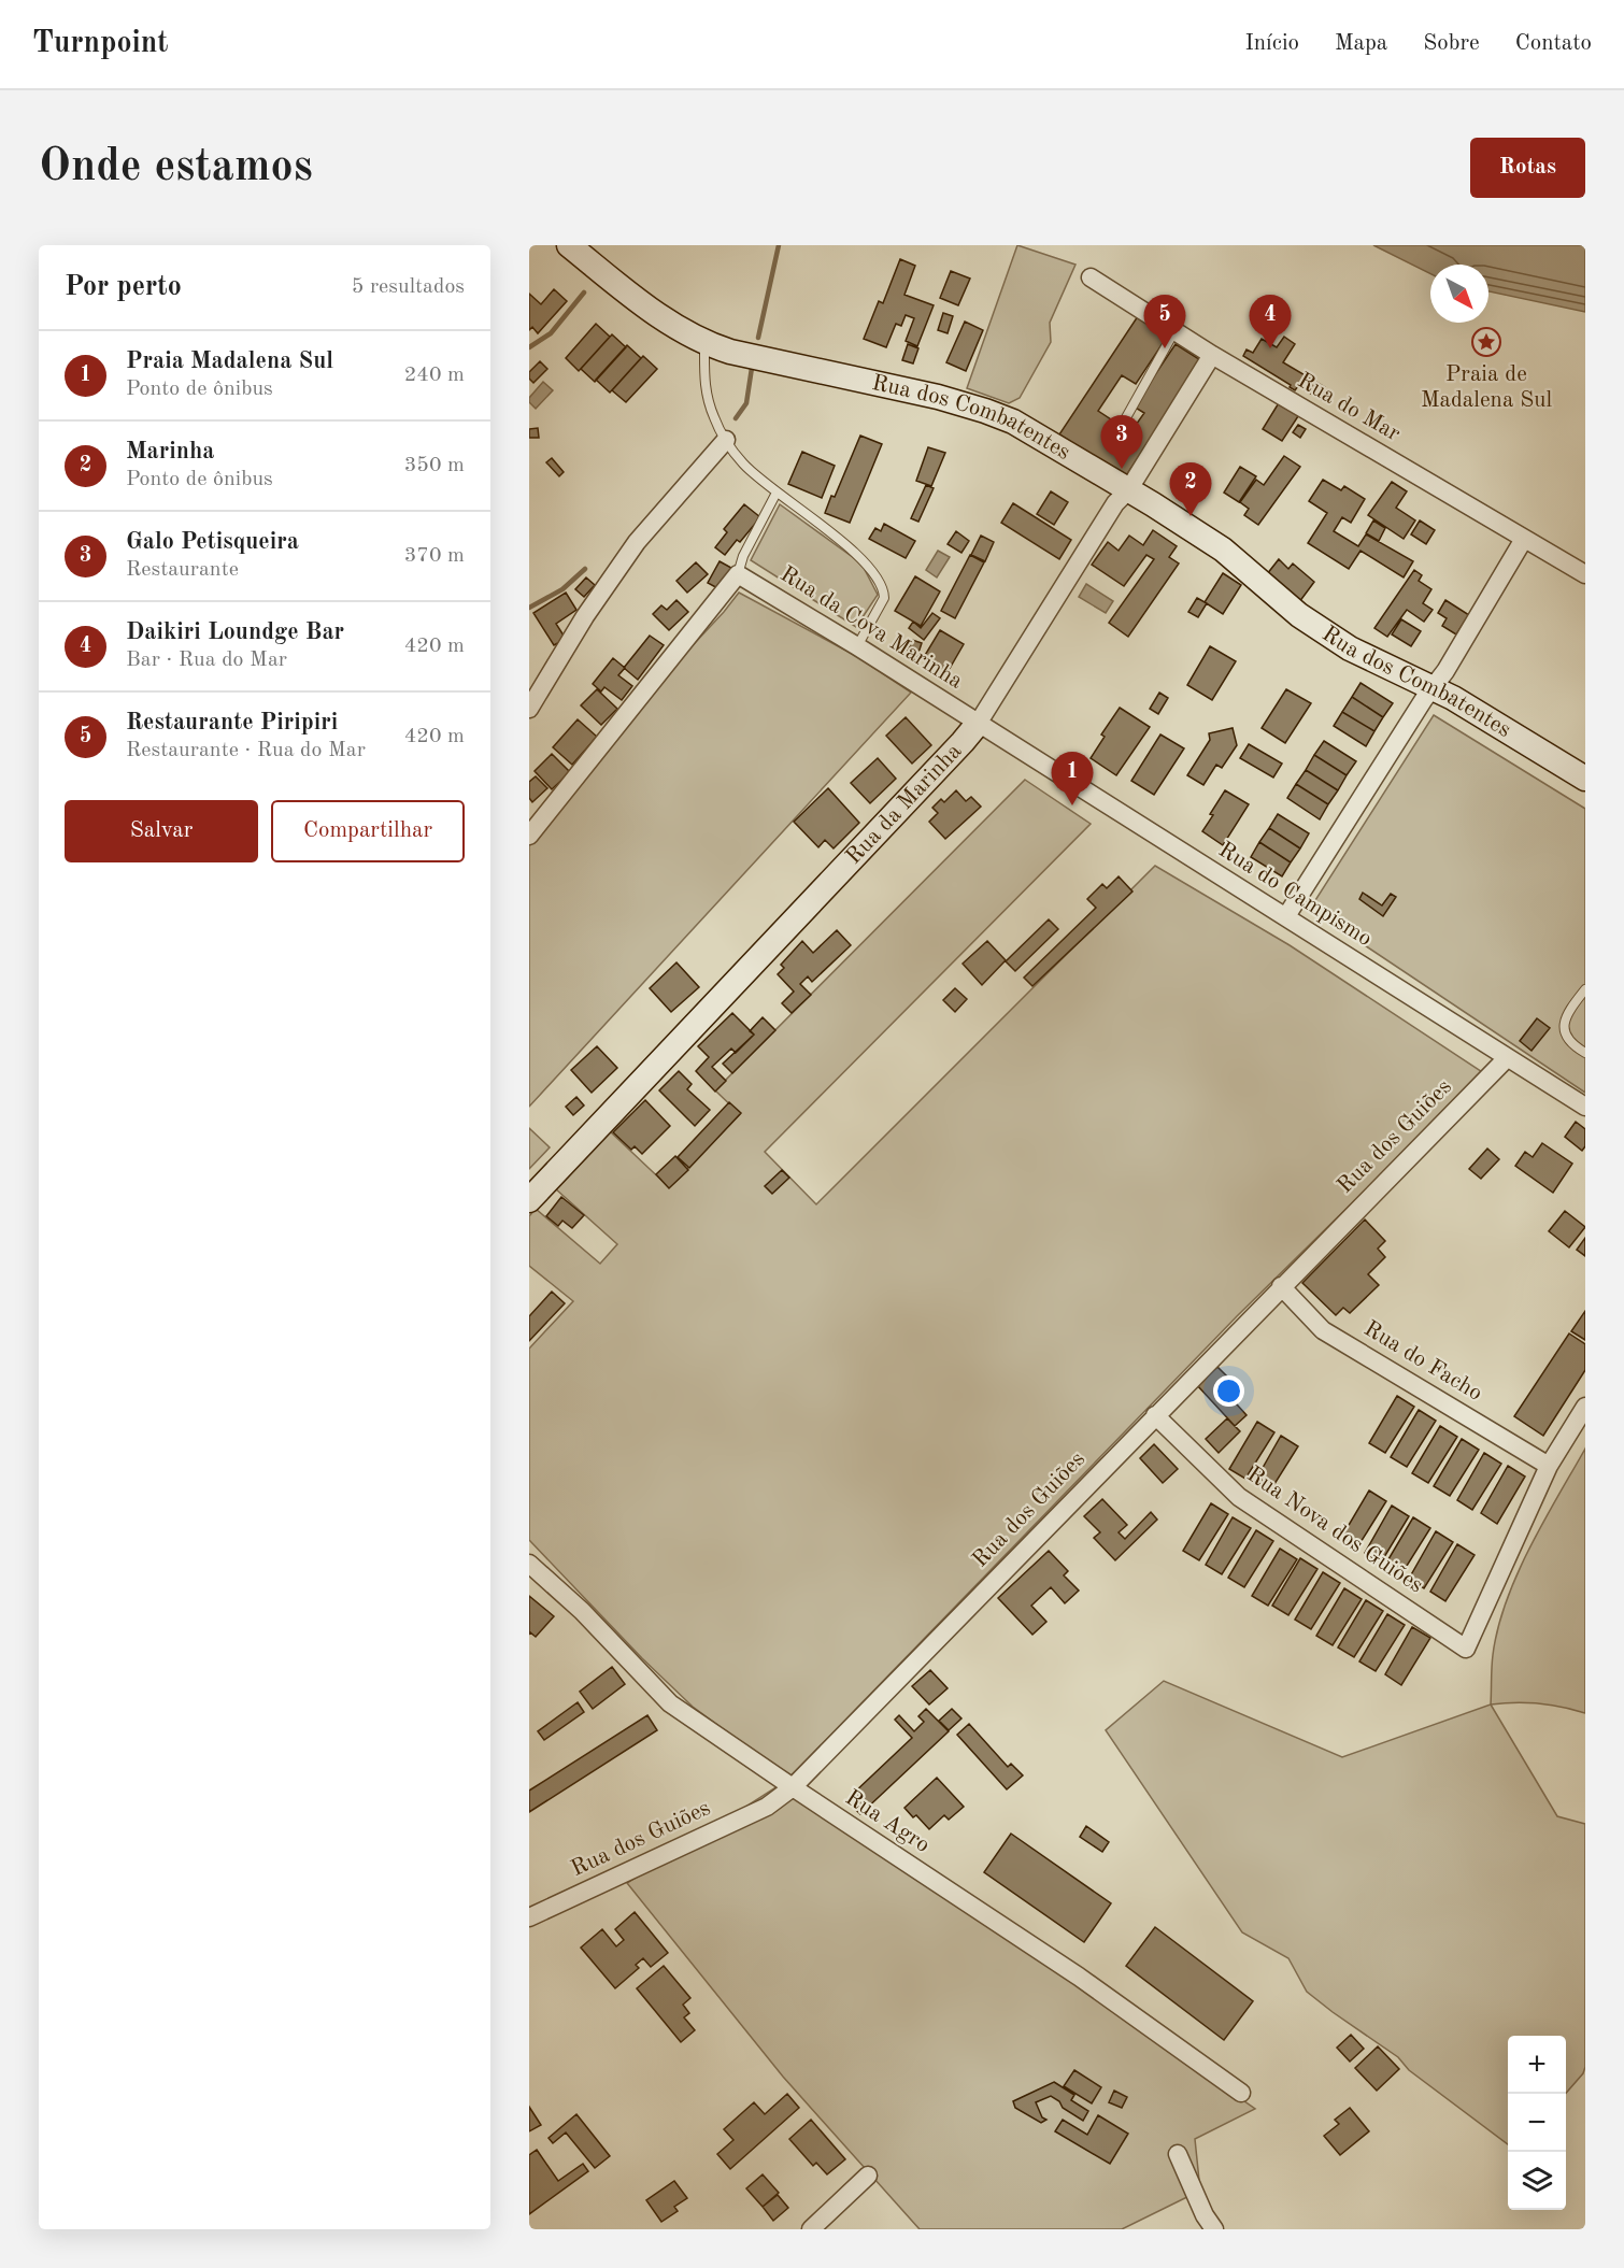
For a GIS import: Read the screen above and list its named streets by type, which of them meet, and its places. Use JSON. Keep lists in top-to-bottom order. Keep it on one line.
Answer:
{"streets":{"main road":["Rua dos Combatentes","Rua da Marinha"],"street":["Rua do Mar","Rua da Cova Marinha","Rua do Campismo","Rua dos Guiões","Rua do Facho","Rua Nova dos Guiões","Rua Agro"]},"crossings":[["Rua do Mar","Rua da Marinha"],["Rua dos Combatentes","Rua da Marinha"],["Rua da Cova Marinha","Rua da Marinha"],["Rua da Cova Marinha","Rua do Campismo"],["Rua da Marinha","Rua do Campismo"],["Rua do Campismo","Rua dos Guiões"],["Rua dos Guiões","Rua do Facho"],["Rua dos Guiões","Rua Nova dos Guiões"],["Rua dos Guiões","Rua Agro"],["Rua do Facho","Rua Nova dos Guiões"]],"places":{"place":["Praia de Madalena Sul"]},"north":"bottom right","page":{"header":"Turnpoint","nav":["Início","Mapa","Sobre","Contato"],"buttons":["Rotas",["Salvar","Compartilhar"]],"title":"Onde estamos","heading":["Por perto","5 resultados"],"pins":["4","5","3","2","1"],"list":[{"mark":"1","name":"Praia Madalena Sul","note":"Ponto de ônibus","value":"240 m"},{"mark":"2","name":"Marinha","note":"Ponto de ônibus","value":"350 m"},{"mark":"3","name":"Galo Petisqueira","note":"Restaurante","value":"370 m"},{"mark":"4","name":"Daikiri Loundge Bar","note":"Bar · Rua do Mar","value":"420 m"},{"mark":"5","name":"Restaurante Piripiri","note":"Restaurante · Rua do Mar","value":"420 m"}],"map_buttons":["+","−"]}}
